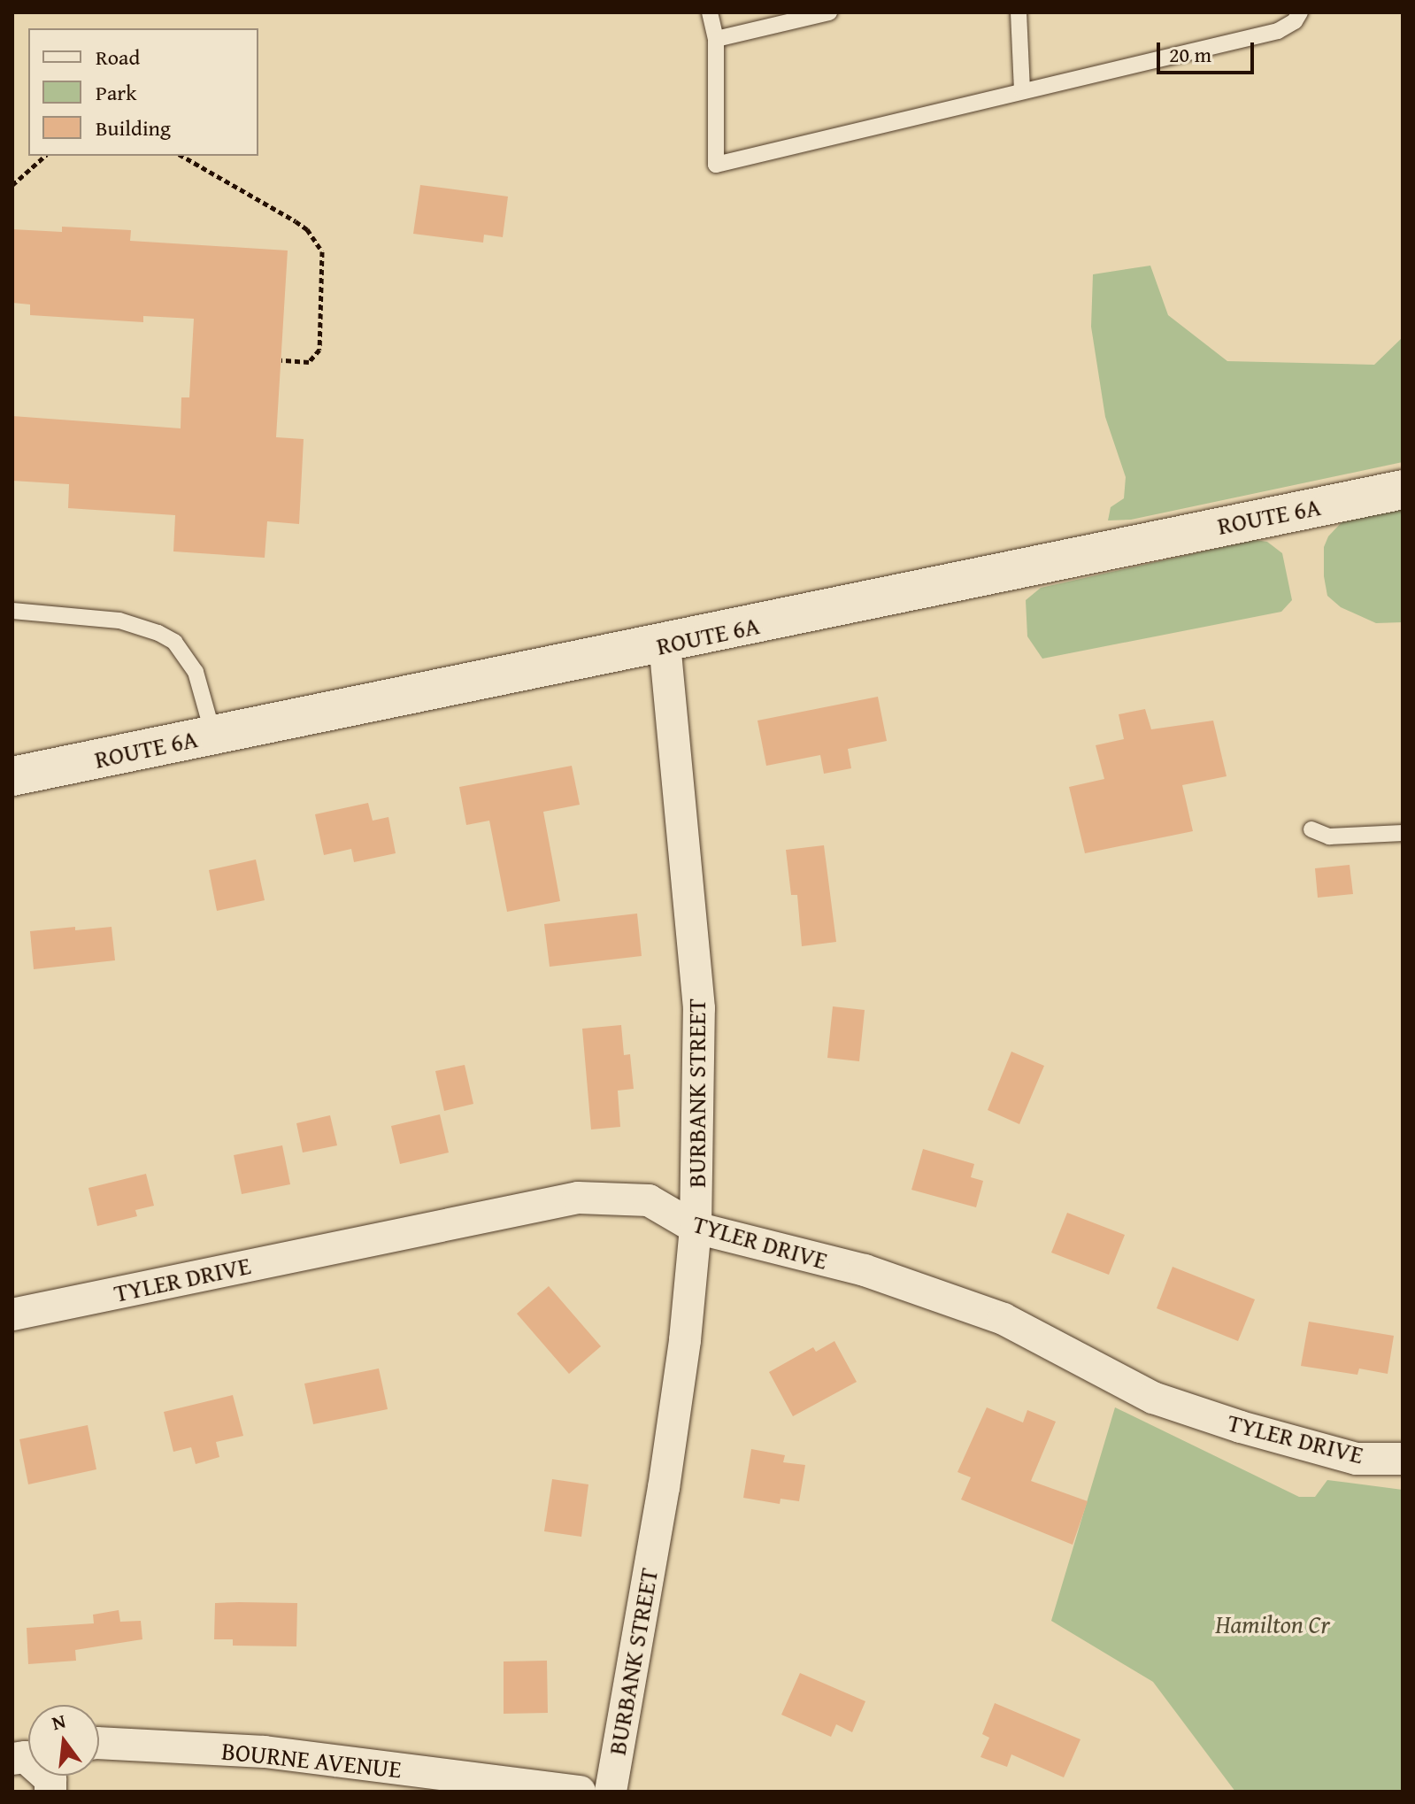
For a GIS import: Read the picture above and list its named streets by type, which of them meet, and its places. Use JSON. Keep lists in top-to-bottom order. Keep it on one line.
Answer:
{"streets":{"main road":["ROUTE 6A"],"street":["BURBANK STREET","TYLER DRIVE","BOURNE AVENUE"]},"crossings":[["ROUTE 6A","BURBANK STREET"],["BURBANK STREET","TYLER DRIVE"]],"parks":["Hamilton Cr"],"legend":["Road","Park","Building"],"scale_bar":"20 m","north":"top"}
